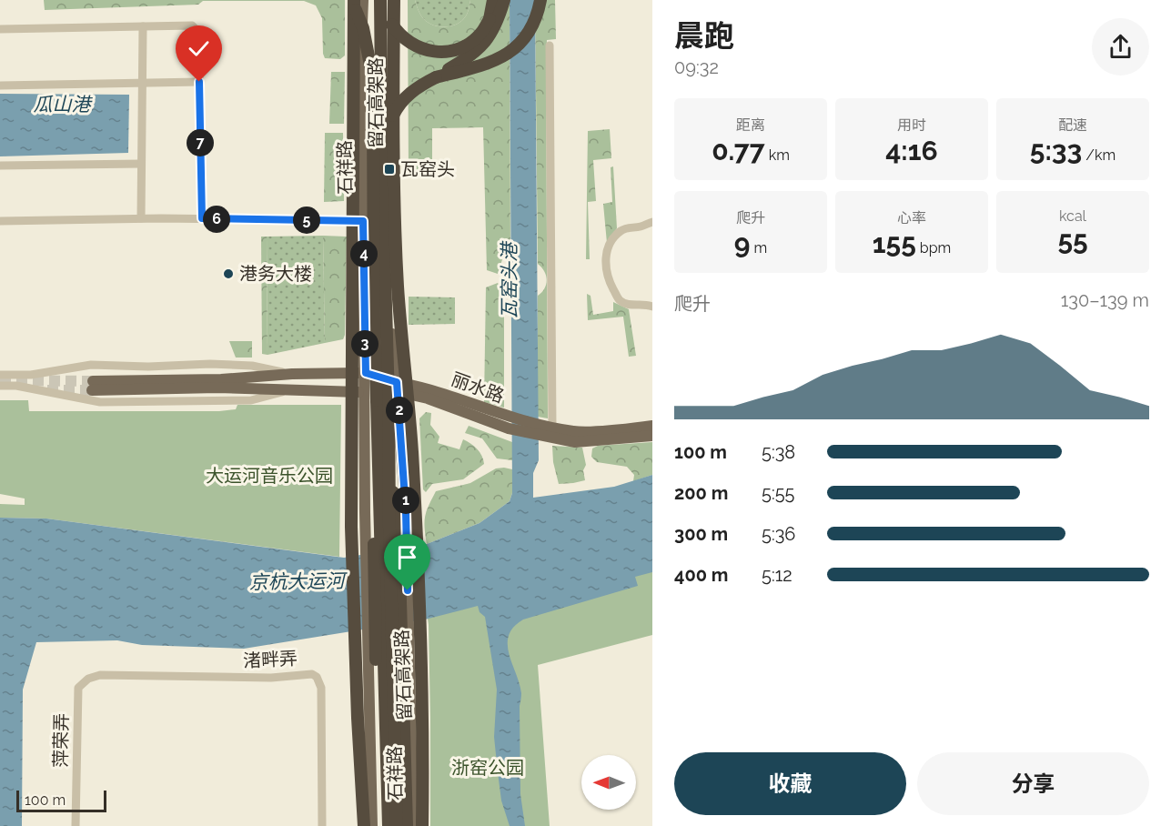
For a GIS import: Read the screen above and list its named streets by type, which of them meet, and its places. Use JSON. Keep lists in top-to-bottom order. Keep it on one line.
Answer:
{"streets":{"highway":["留石高架路"],"main road":["石祥路","丽水路"],"street":["渚畔弄","萍荣弄"]},"crossings":[["留石高架路","石祥路"],["石祥路","丽水路"],["渚畔弄","萍荣弄"]],"water":["瓜山港","瓦窑头港","京杭大运河"],"parks":["大运河音乐公园","浙窑公园"],"places":{"transit":["瓦窑头"],"other":["港务大楼"]},"scale_bar":"100 m","north":"left","page":{"heading":["晨跑","09:32"],"stats":[["距离","0.77 km"],["用时","4:16"],["配速","5:33 /km"],["爬升","9 m"],["心率","155 bpm"],["kcal","55"]],"pins":["7","6","5","4","3","2","1"],"chart":["爬升","130–139 m"],"list":[{"name":"100 m","note":"5:38"},{"name":"200 m","note":"5:55"},{"name":"300 m","note":"5:36"},{"name":"400 m","note":"5:12"}],"buttons":["收藏","分享"],"scale":"100 m"}}
